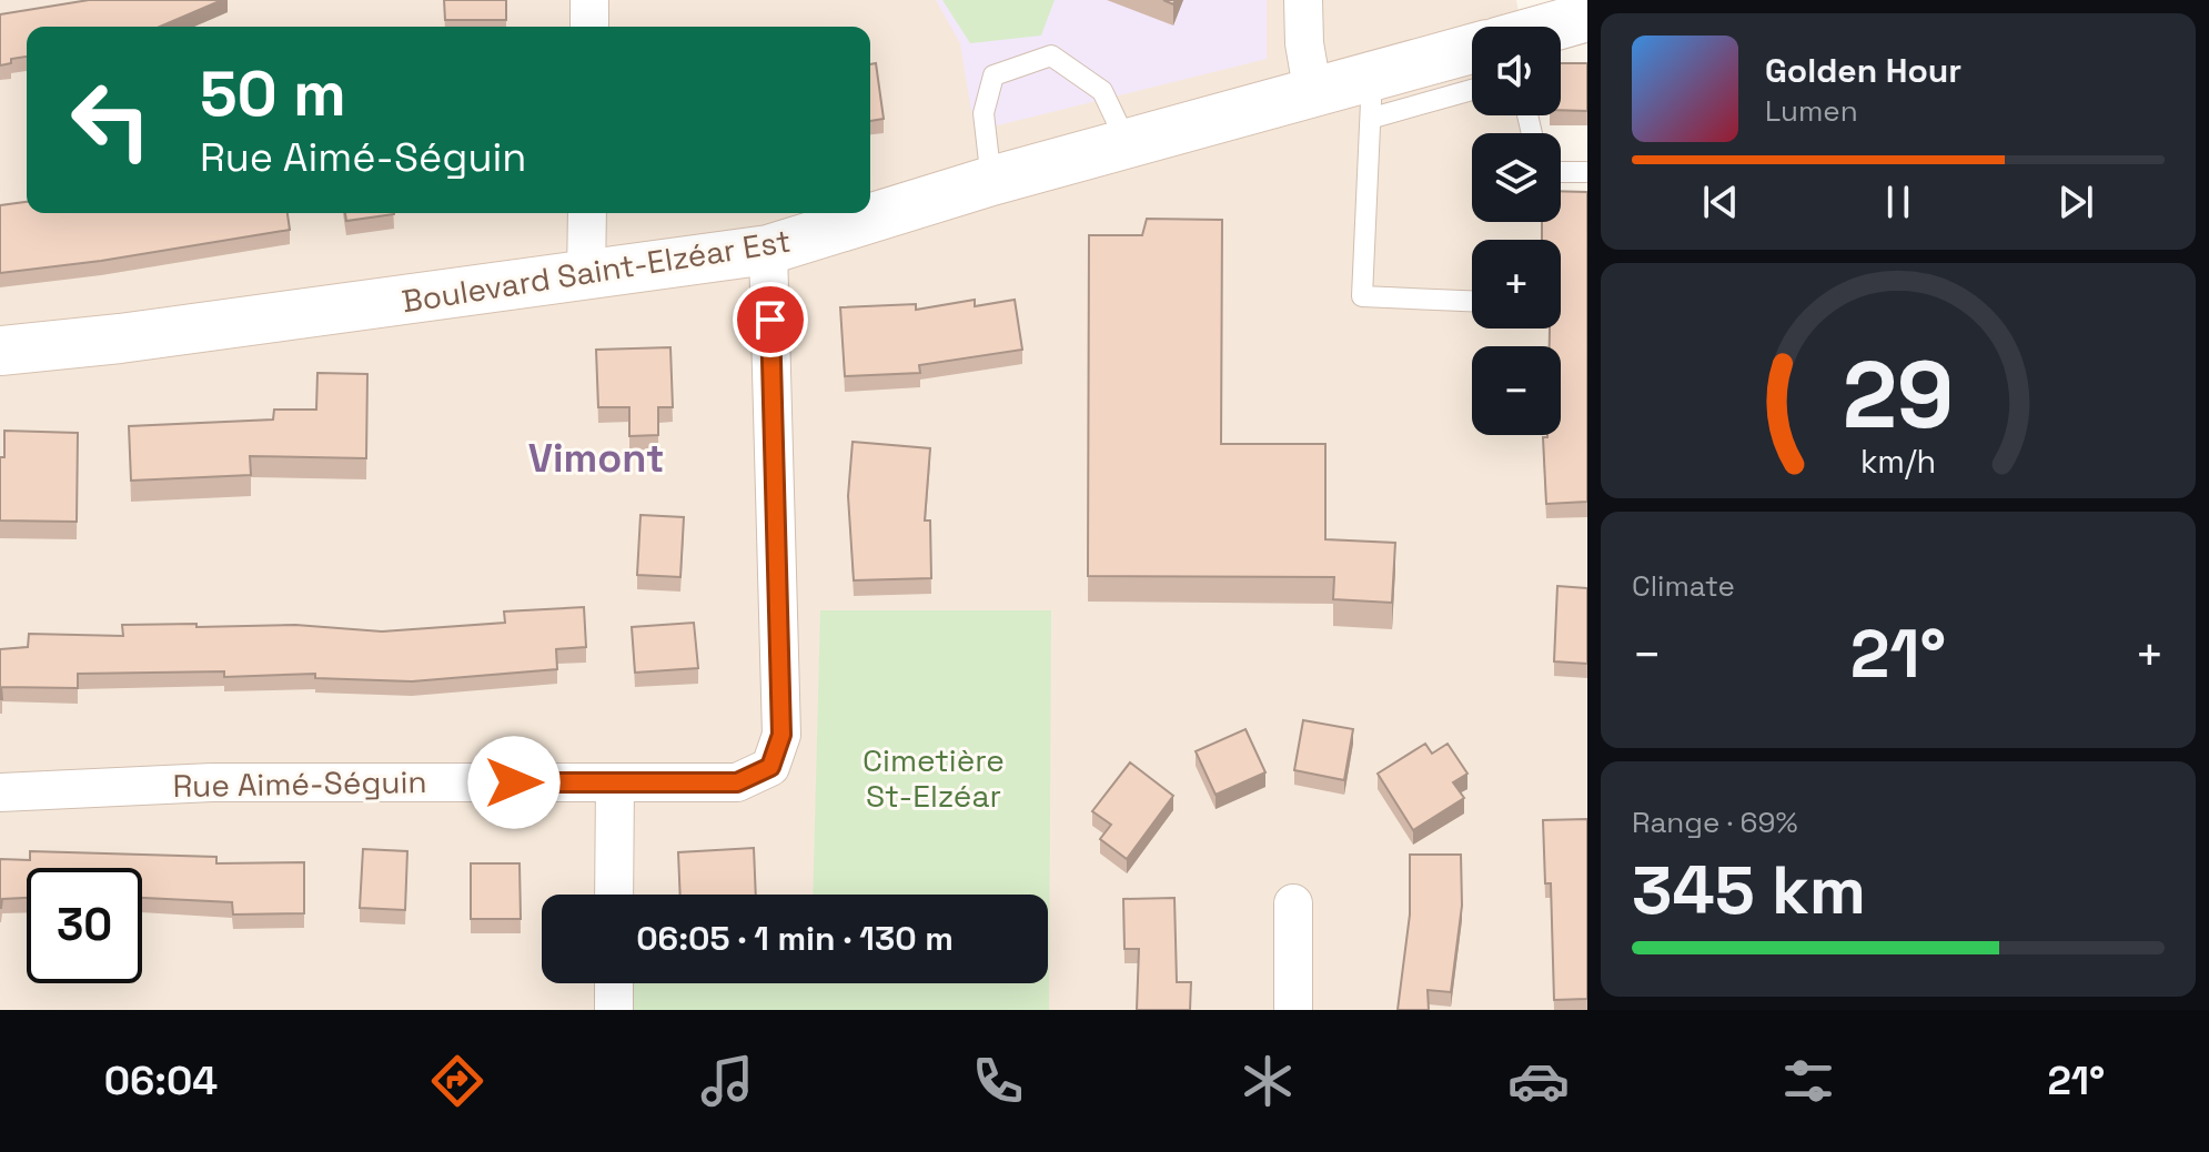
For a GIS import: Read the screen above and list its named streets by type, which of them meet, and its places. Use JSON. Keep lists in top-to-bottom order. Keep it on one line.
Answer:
{"streets":{"street":["Boulevard Saint-Elzéar Est","Rue Aimé-Séguin"]},"crossings":[["Boulevard Saint-Elzéar Est","Rue Aimé-Séguin"]],"districts":["Vimont"],"parks":["Cimetière St-Elzéar"],"page":{"map_buttons":["+","−"],"turn":["50 m","Rue Aimé-Séguin"],"song":["Golden Hour","Lumen"],"tile":["Climate",["Range · 69%","345 km"]],"heat":["−","21°","+"],"limit":"30","trip":"06:05 · 1 min · 130 m","tabs":["06:04","21°"],"gauge":["29","km/h"]}}
